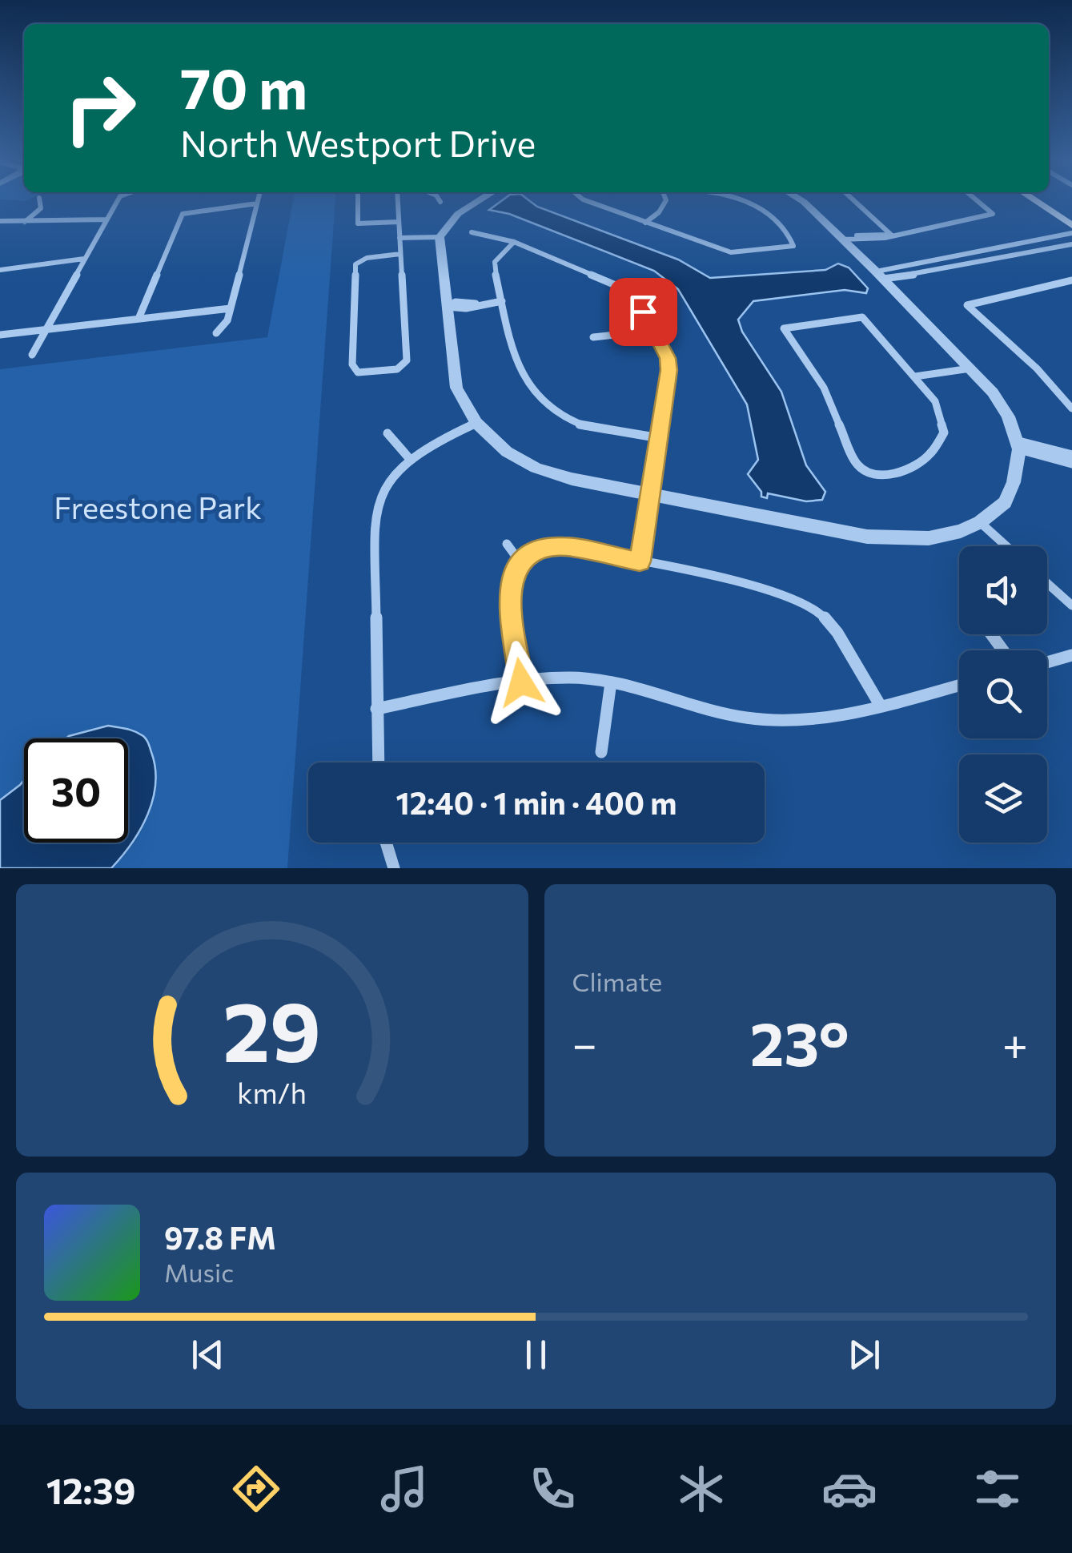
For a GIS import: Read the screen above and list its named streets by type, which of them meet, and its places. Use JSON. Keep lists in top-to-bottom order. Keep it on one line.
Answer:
{"parks":["Freestone Park"],"page":{"turn":["70 m","North Westport Drive"],"limit":"30","trip":"12:40 · 1 min · 400 m","tile":"Climate","heat":["−","23°","+"],"song":["97.8 FM","Music"],"tabs":"12:39","gauge":["29","km/h"]}}
